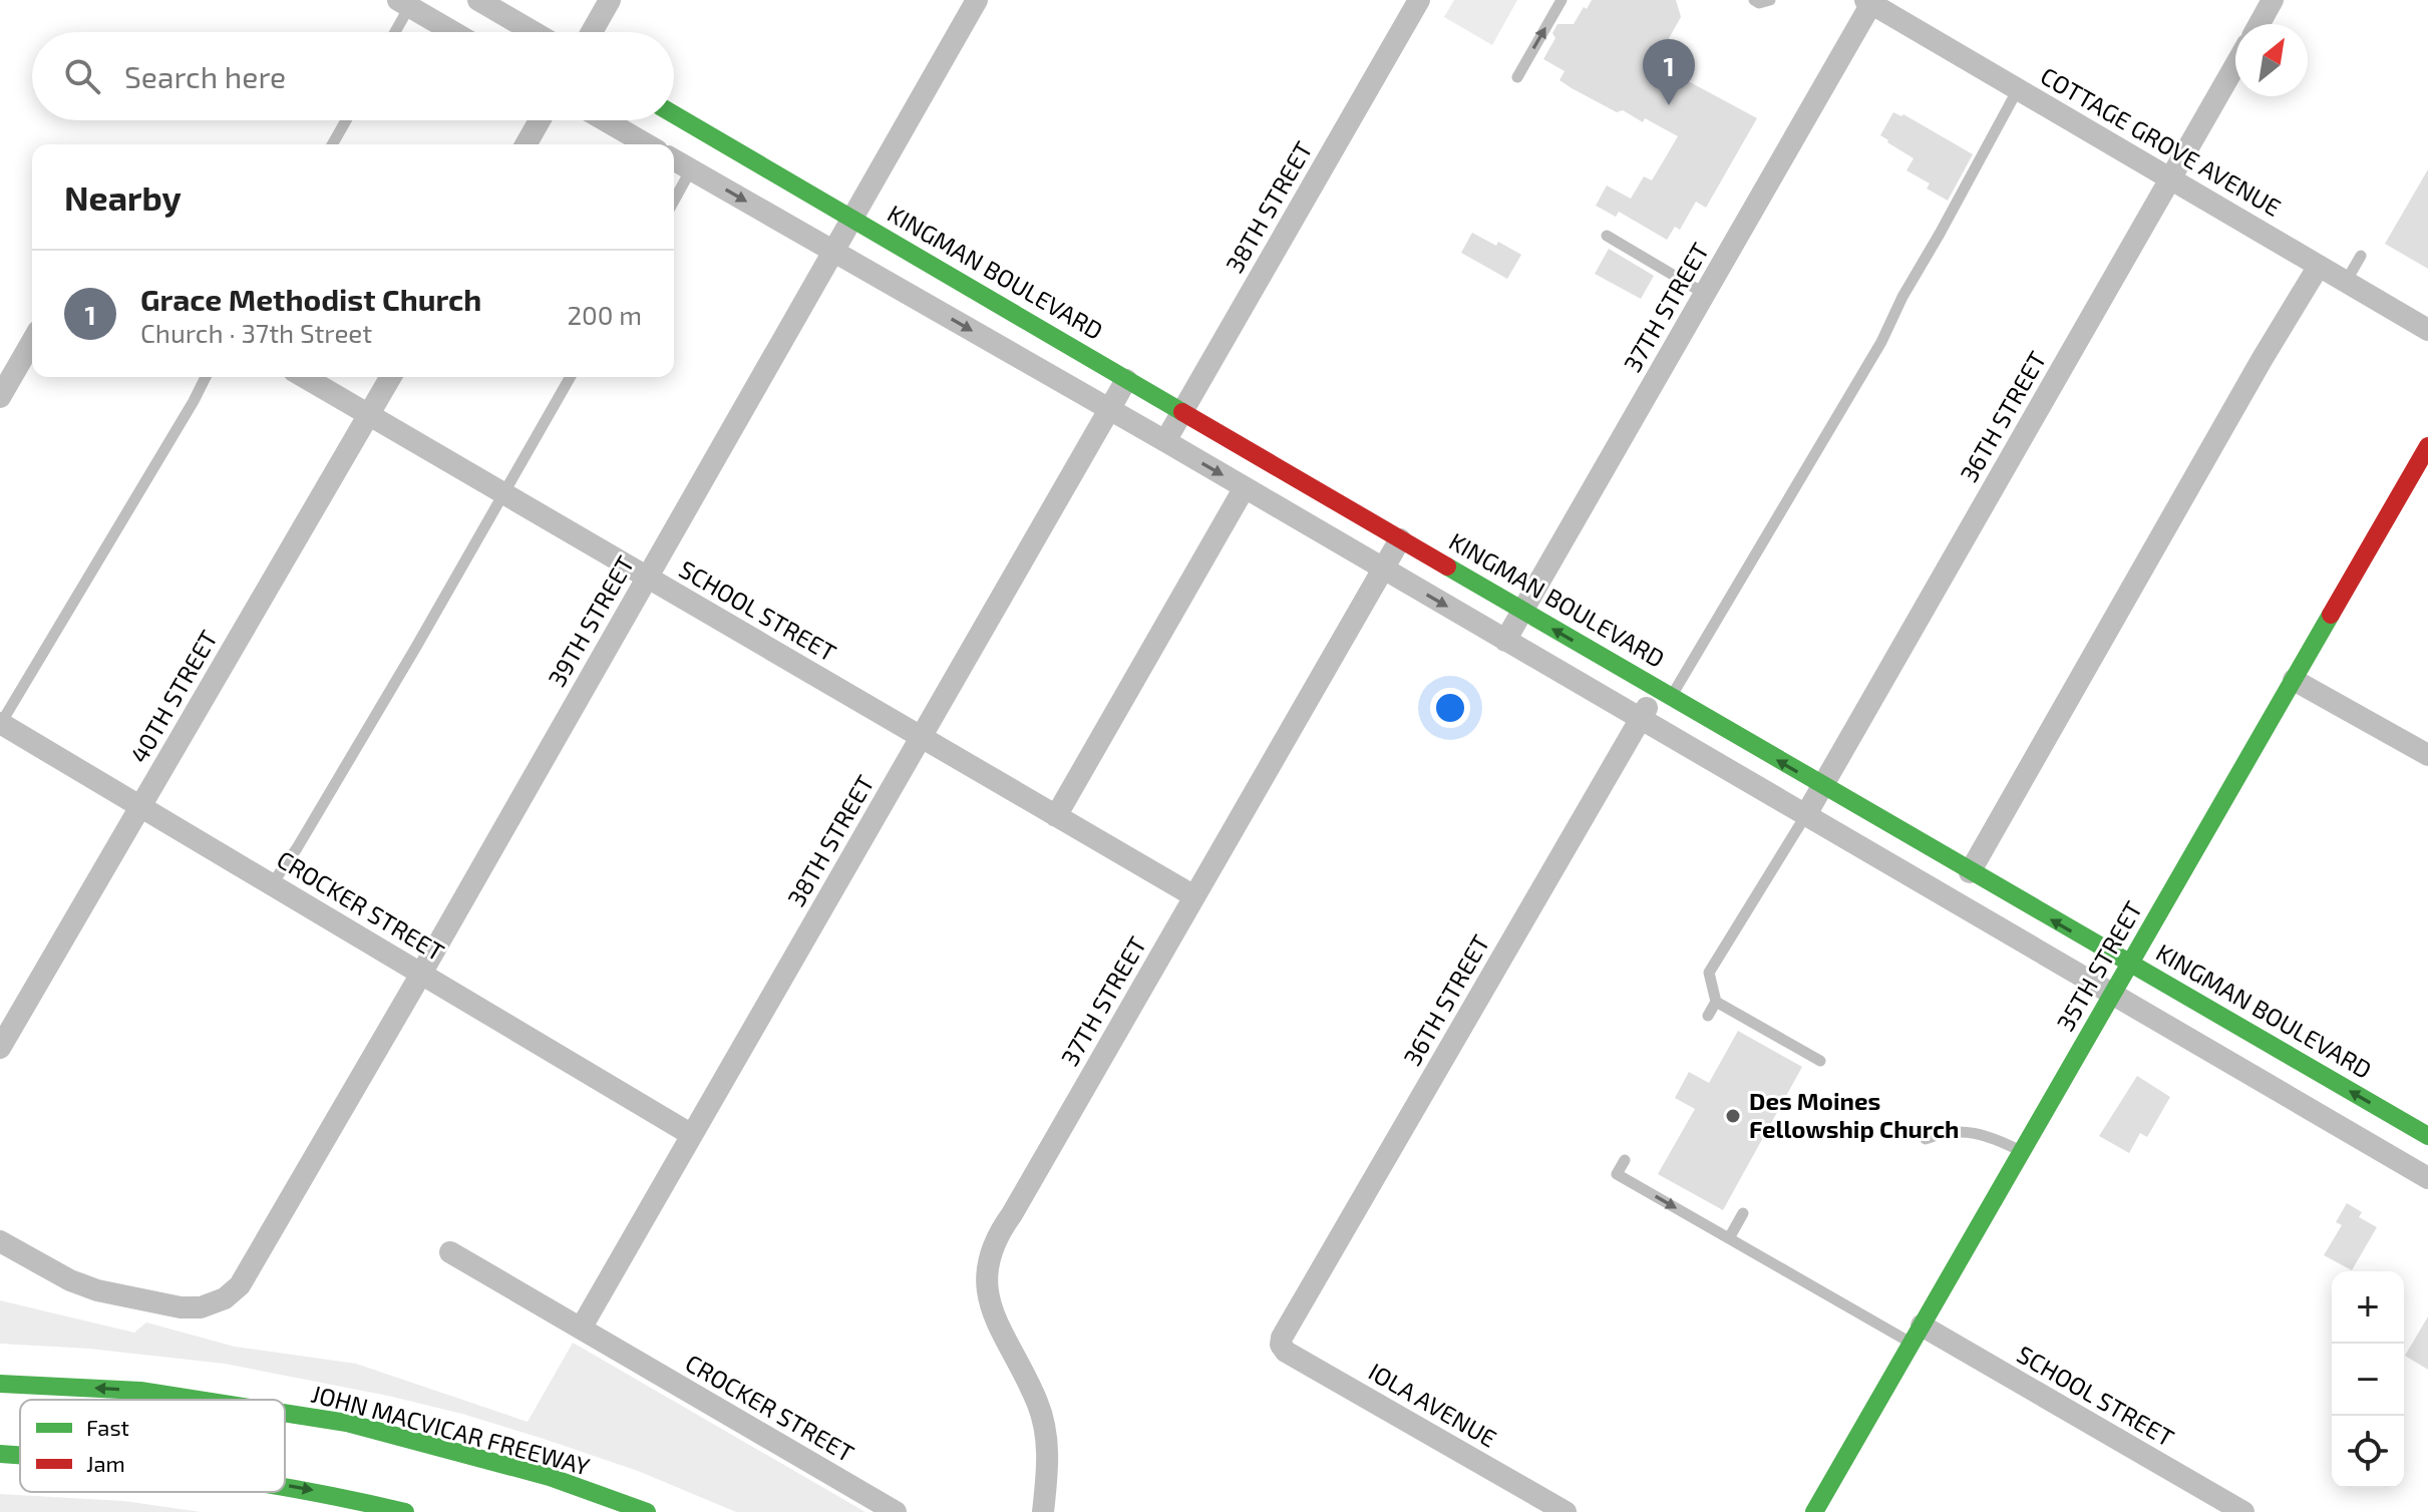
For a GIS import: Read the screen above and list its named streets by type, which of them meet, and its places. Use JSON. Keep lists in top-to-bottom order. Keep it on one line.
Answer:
{"streets":{"main road":["KINGMAN BOULEVARD","35TH STREET","JOHN MACVICAR FREEWAY"],"street":["COTTAGE GROVE AVENUE","38TH STREET","37TH STREET","36TH STREET","SCHOOL STREET","39TH STREET","40TH STREET","CROCKER STREET","IOLA AVENUE"]},"crossings":[["COTTAGE GROVE AVENUE","37TH STREET"],["COTTAGE GROVE AVENUE","36TH STREET"],["38TH STREET","KINGMAN BOULEVARD"],["38TH STREET","SCHOOL STREET"],["38TH STREET","CROCKER STREET"],["KINGMAN BOULEVARD","37TH STREET"],["KINGMAN BOULEVARD","36TH STREET"],["KINGMAN BOULEVARD","39TH STREET"],["KINGMAN BOULEVARD","35TH STREET"],["37TH STREET","SCHOOL STREET"],["36TH STREET","IOLA AVENUE"],["SCHOOL STREET","39TH STREET"],["SCHOOL STREET","40TH STREET"],["SCHOOL STREET","35TH STREET"],["39TH STREET","CROCKER STREET"],["40TH STREET","CROCKER STREET"]],"one_way":["KINGMAN BOULEVARD","JOHN MACVICAR FREEWAY"],"places":["Des Moines Fellowship Church"],"legend":["Fast","Jam"],"north":"top right","page":{"search":"Search here","pins":"1","heading":"Nearby","list":[{"mark":"1","name":"Grace Methodist Church","note":"Church · 37th Street","value":"200 m"}],"map_buttons":["+","−"]}}
